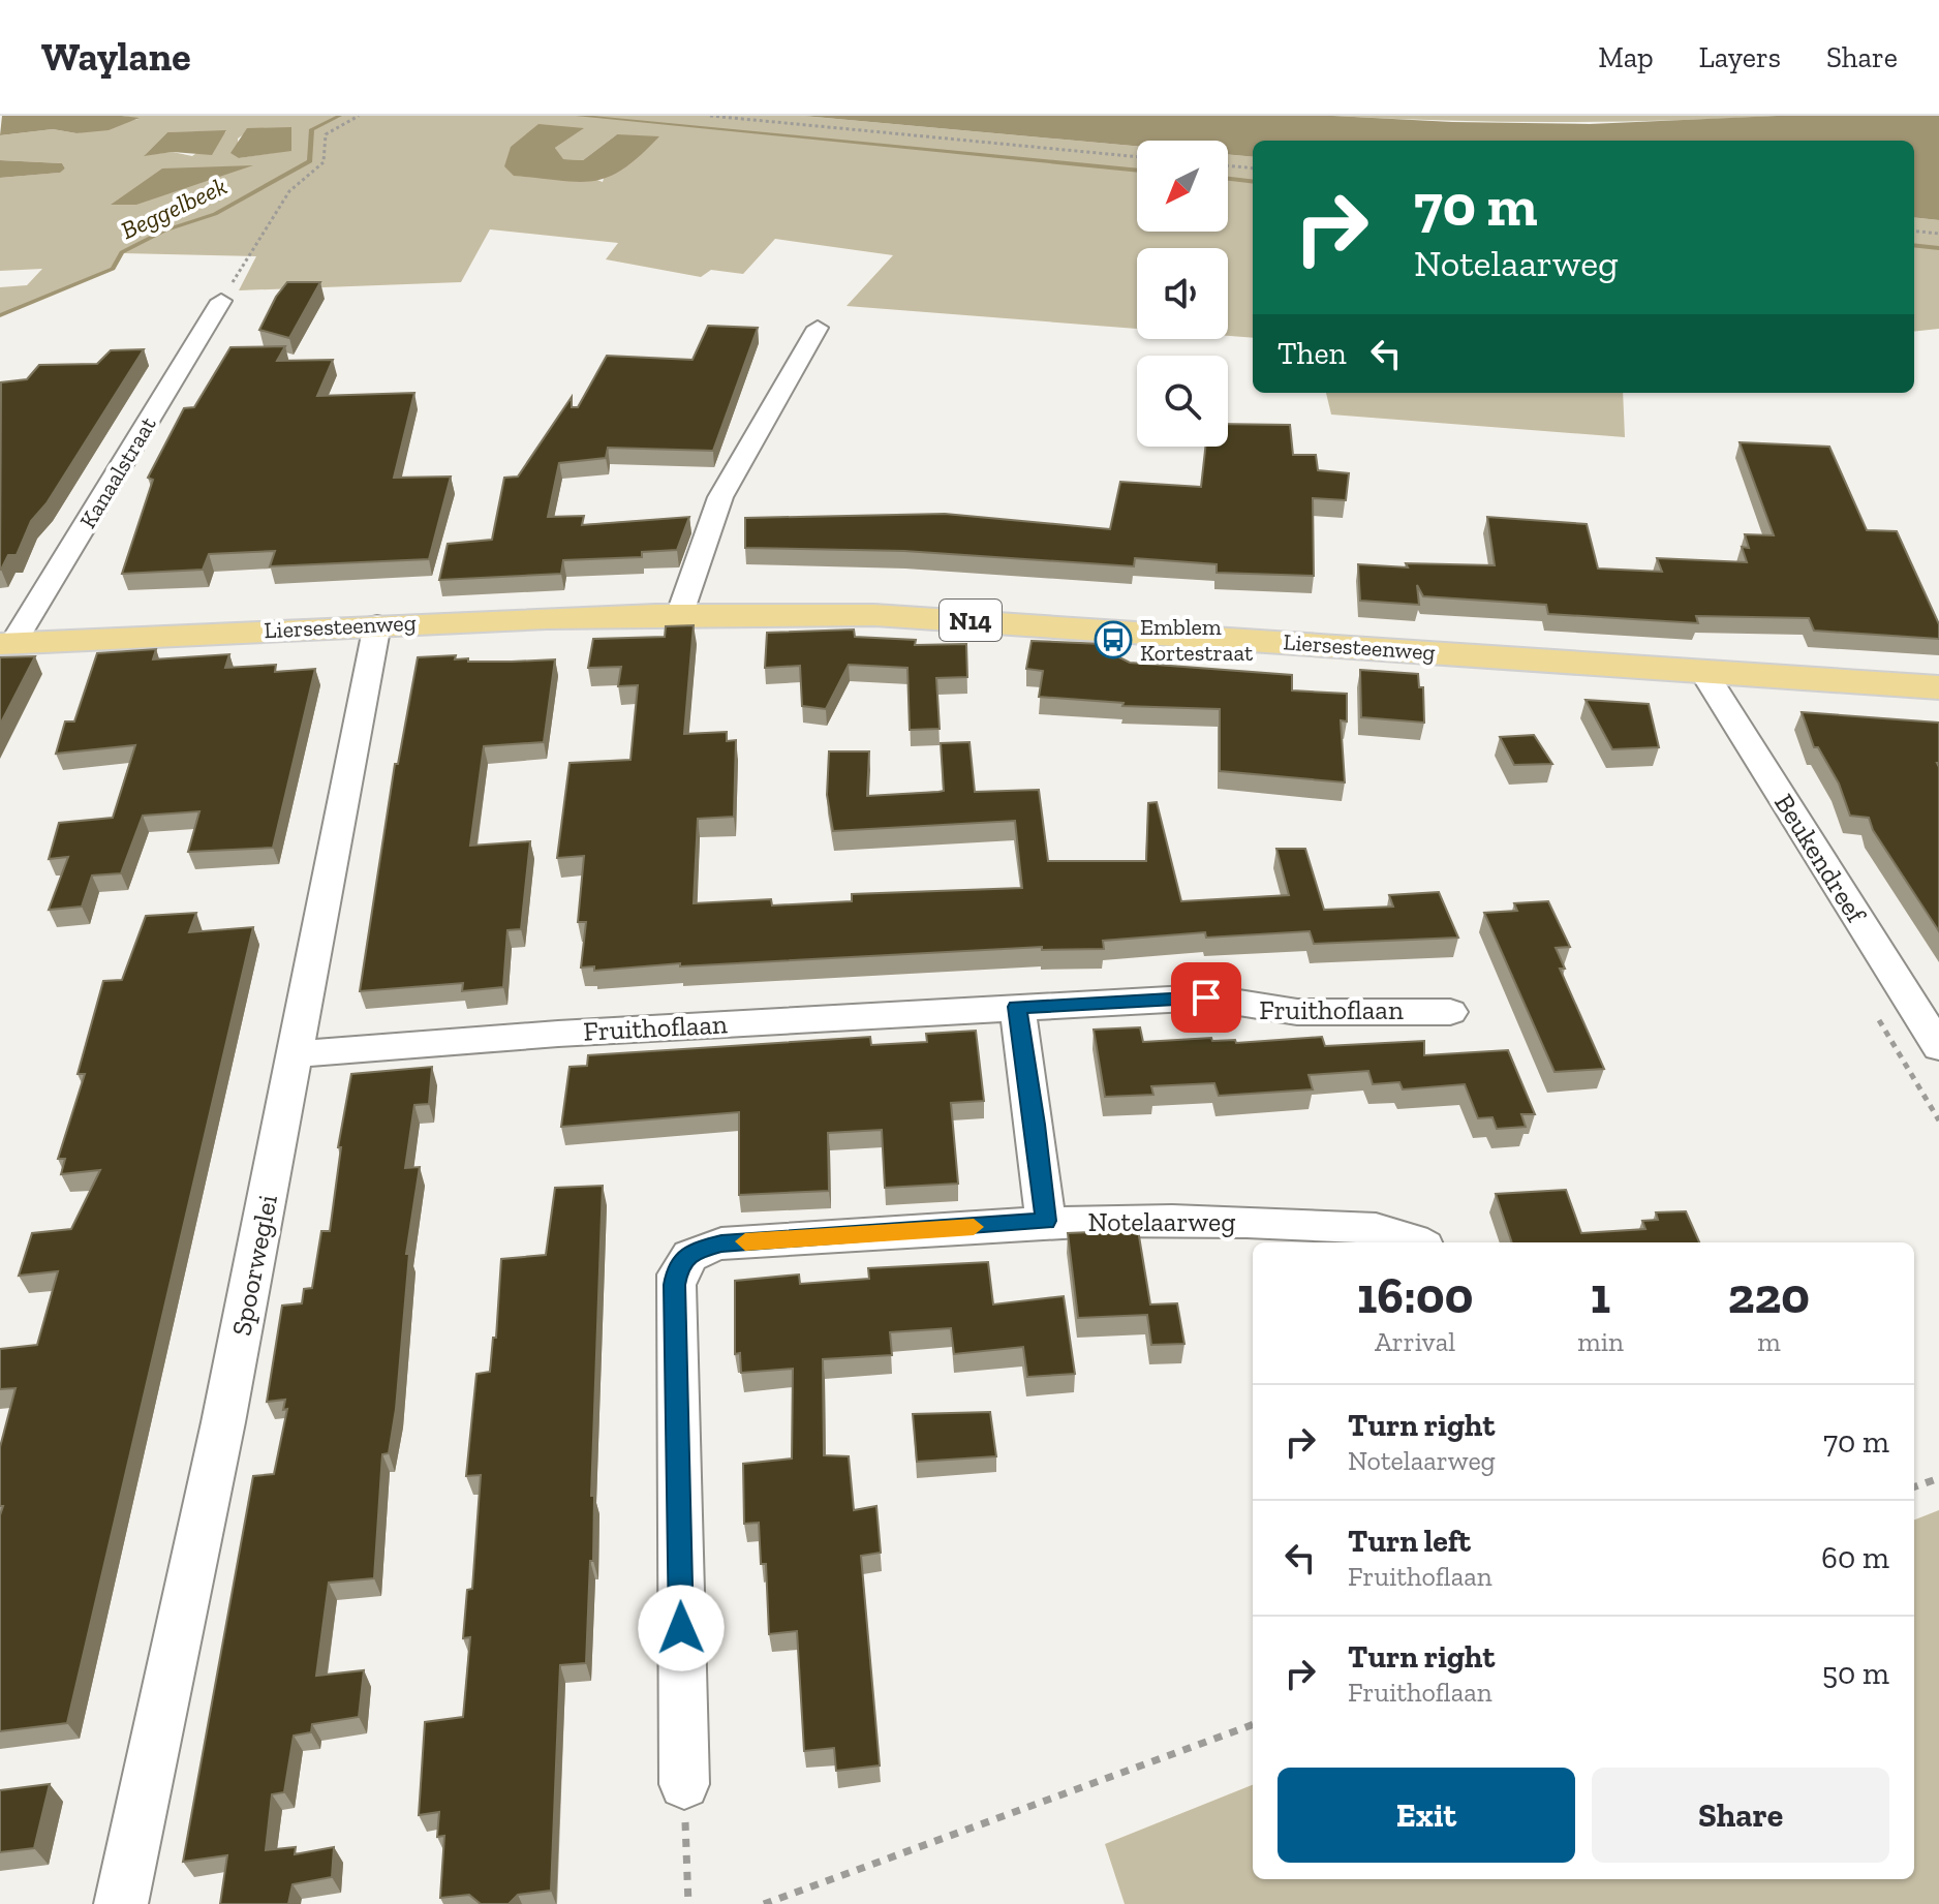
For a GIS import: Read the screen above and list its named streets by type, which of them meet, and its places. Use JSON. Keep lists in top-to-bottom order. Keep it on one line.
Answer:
{"streets":{"main road":["N14","Liersesteenweg"],"street":["Kanaalstraat","Beukendreef","Fruithoflaan","Notelaarweg","Spoorweglei"]},"crossings":[["Kanaalstraat","Liersesteenweg"],["Liersesteenweg","Beukendreef"],["Liersesteenweg","Spoorweglei"],["Fruithoflaan","Spoorweglei"]],"water":["Beggelbeek"],"places":{"bus stop":["Emblem Kortestraat"]},"north":"bottom left","page":{"header":"Waylane","nav":["Map","Layers","Share"],"turn":["70 m","Notelaarweg"],"then":"Then","eta":["16:00","Arrival","1","min","220","m"],"list":[{"name":"Turn right","note":"Notelaarweg","value":"70 m"},{"name":"Turn left","note":"Fruithoflaan","value":"60 m"},{"name":"Turn right","note":"Fruithoflaan","value":"50 m"}],"buttons":["Exit","Share"]}}
